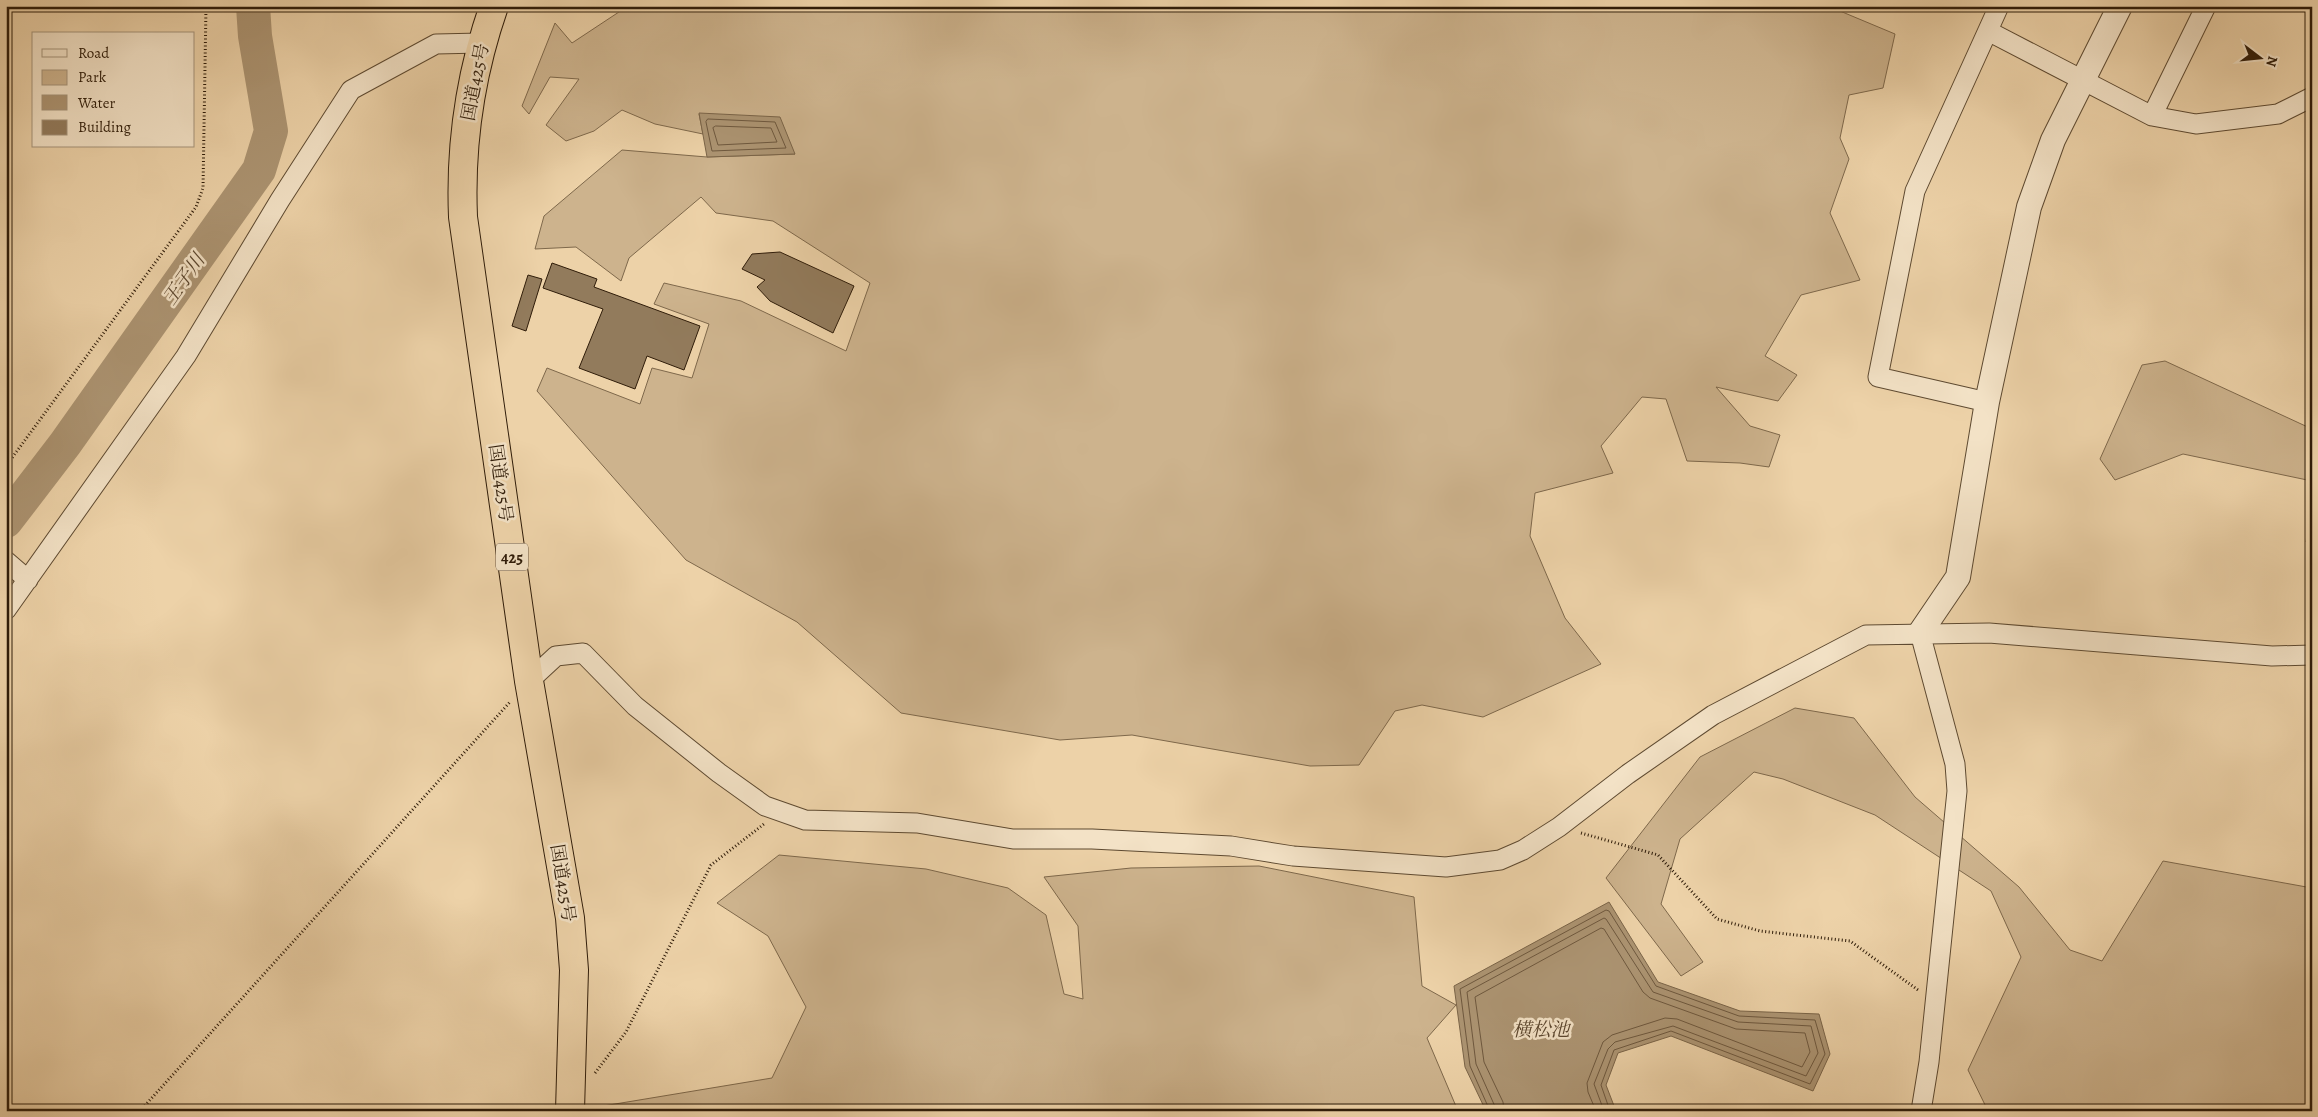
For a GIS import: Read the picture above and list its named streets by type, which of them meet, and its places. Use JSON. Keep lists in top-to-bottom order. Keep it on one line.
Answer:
{"streets":{"highway":["国道425号","425"]},"water":["王子川","横松池"],"legend":["Road","Park","Water","Building"],"north":"right"}
